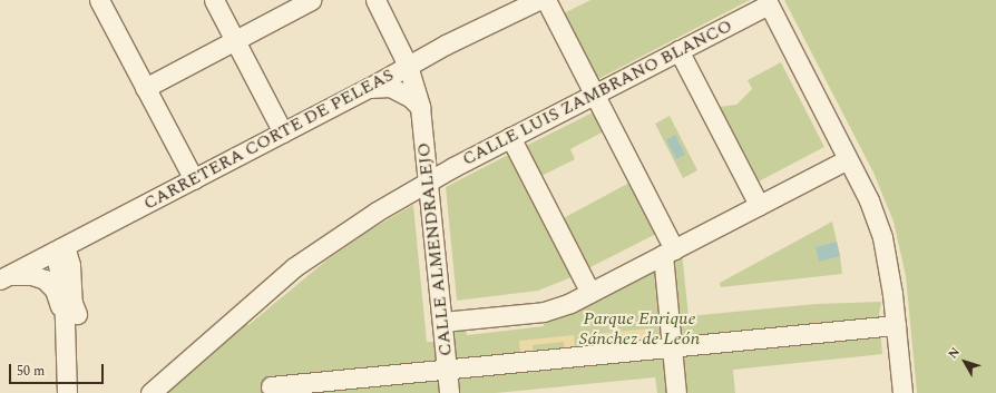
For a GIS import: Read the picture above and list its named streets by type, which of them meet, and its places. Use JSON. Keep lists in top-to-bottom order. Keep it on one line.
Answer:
{"streets":{"street":["CALLE LUIS ZAMBRANO BLANCO","CARRETERA CORTE DE PELEAS","CALLE ALMENDRALEJO"]},"crossings":[["CALLE LUIS ZAMBRANO BLANCO","CALLE ALMENDRALEJO"],["CARRETERA CORTE DE PELEAS","CALLE ALMENDRALEJO"]],"parks":["Parque Enrique Sánchez de León"],"scale_bar":"50 m","north":"top left"}
